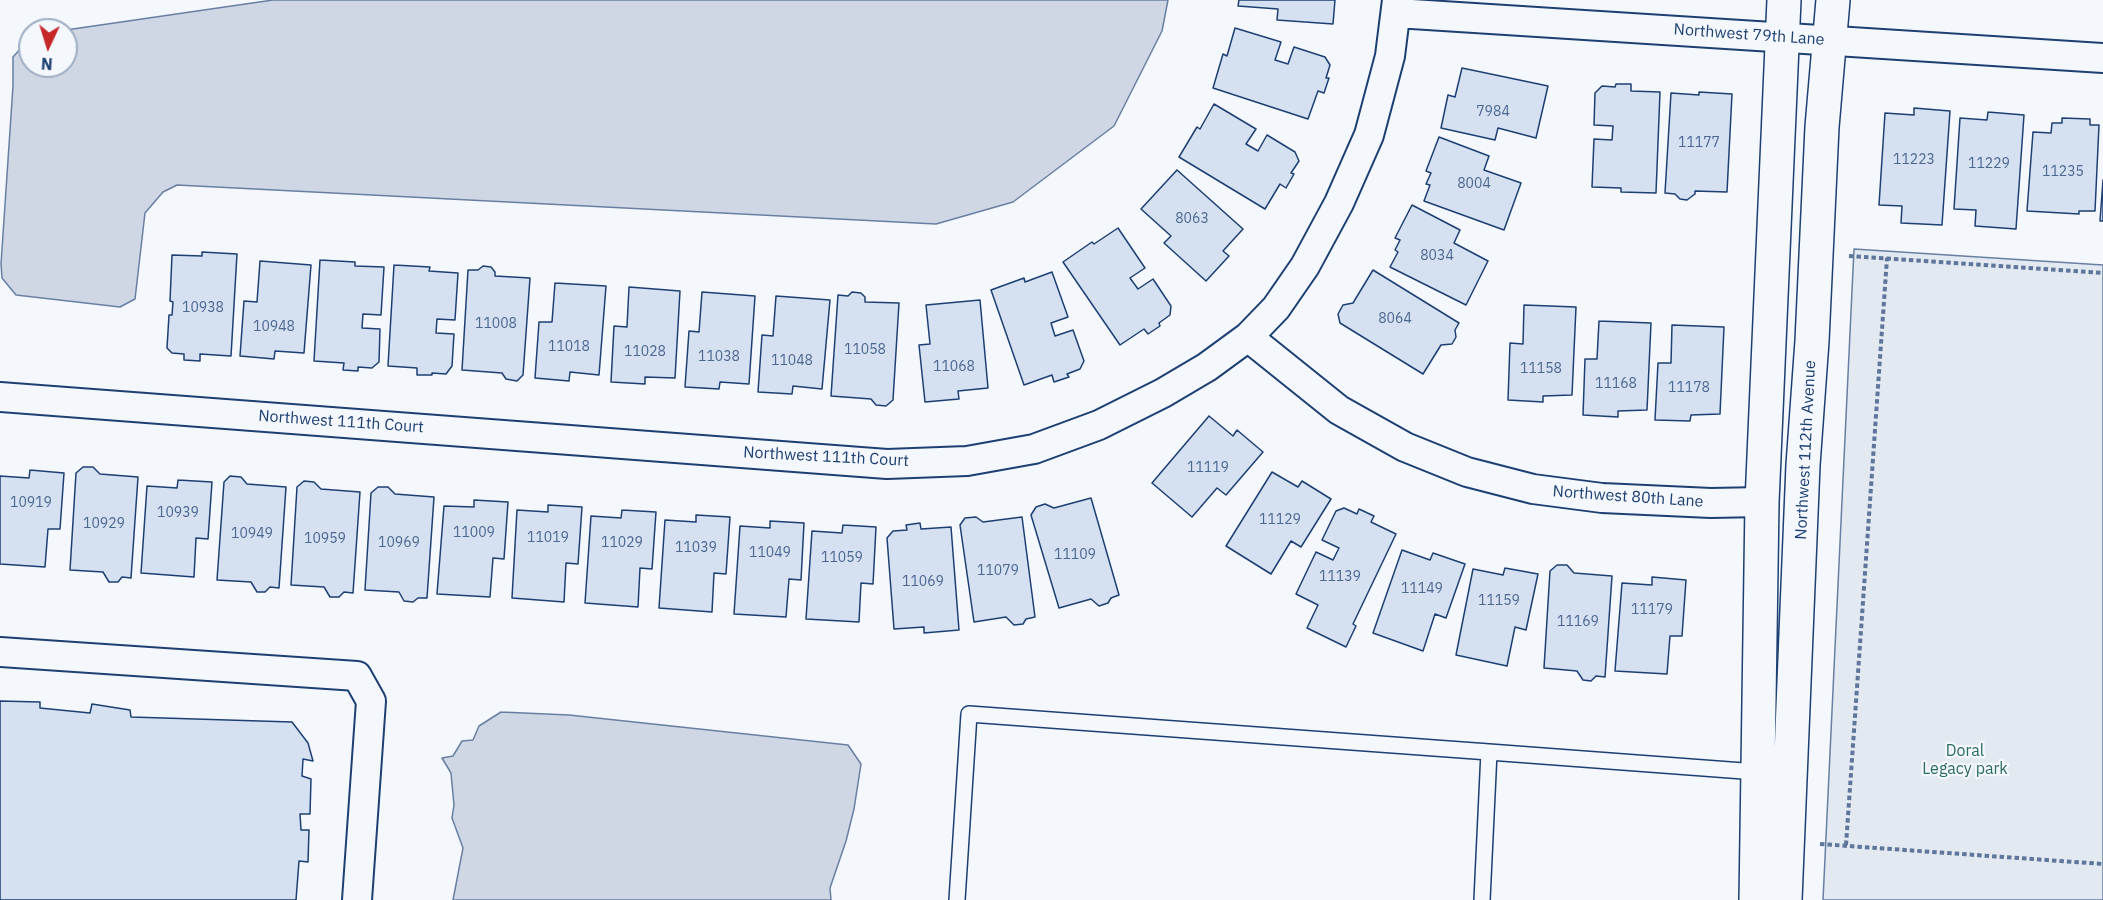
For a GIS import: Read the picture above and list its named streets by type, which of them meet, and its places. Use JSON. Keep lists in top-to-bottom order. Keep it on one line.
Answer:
{"streets":{"street":["Northwest 79th Lane","Northwest 111th Court","Northwest 112th Avenue","Northwest 80th Lane"]},"crossings":[["Northwest 79th Lane","Northwest 111th Court"],["Northwest 79th Lane","Northwest 112th Avenue"],["Northwest 111th Court","Northwest 80th Lane"]],"parks":["Doral Legacy park"],"house_numbers":["7984","11177","11223","11229","11235","8004","8063","8034","10938","8064","11008","10948","11018","11058","11028","11038","11048","11068","11158","11168","11178","11119","10919","10939","11129","10929","11009","10949","11019","10959","10969","11029","11039","11049","11109","11059","11079","11139","11069","11149","11159","11179","11169"],"north":"bottom"}
